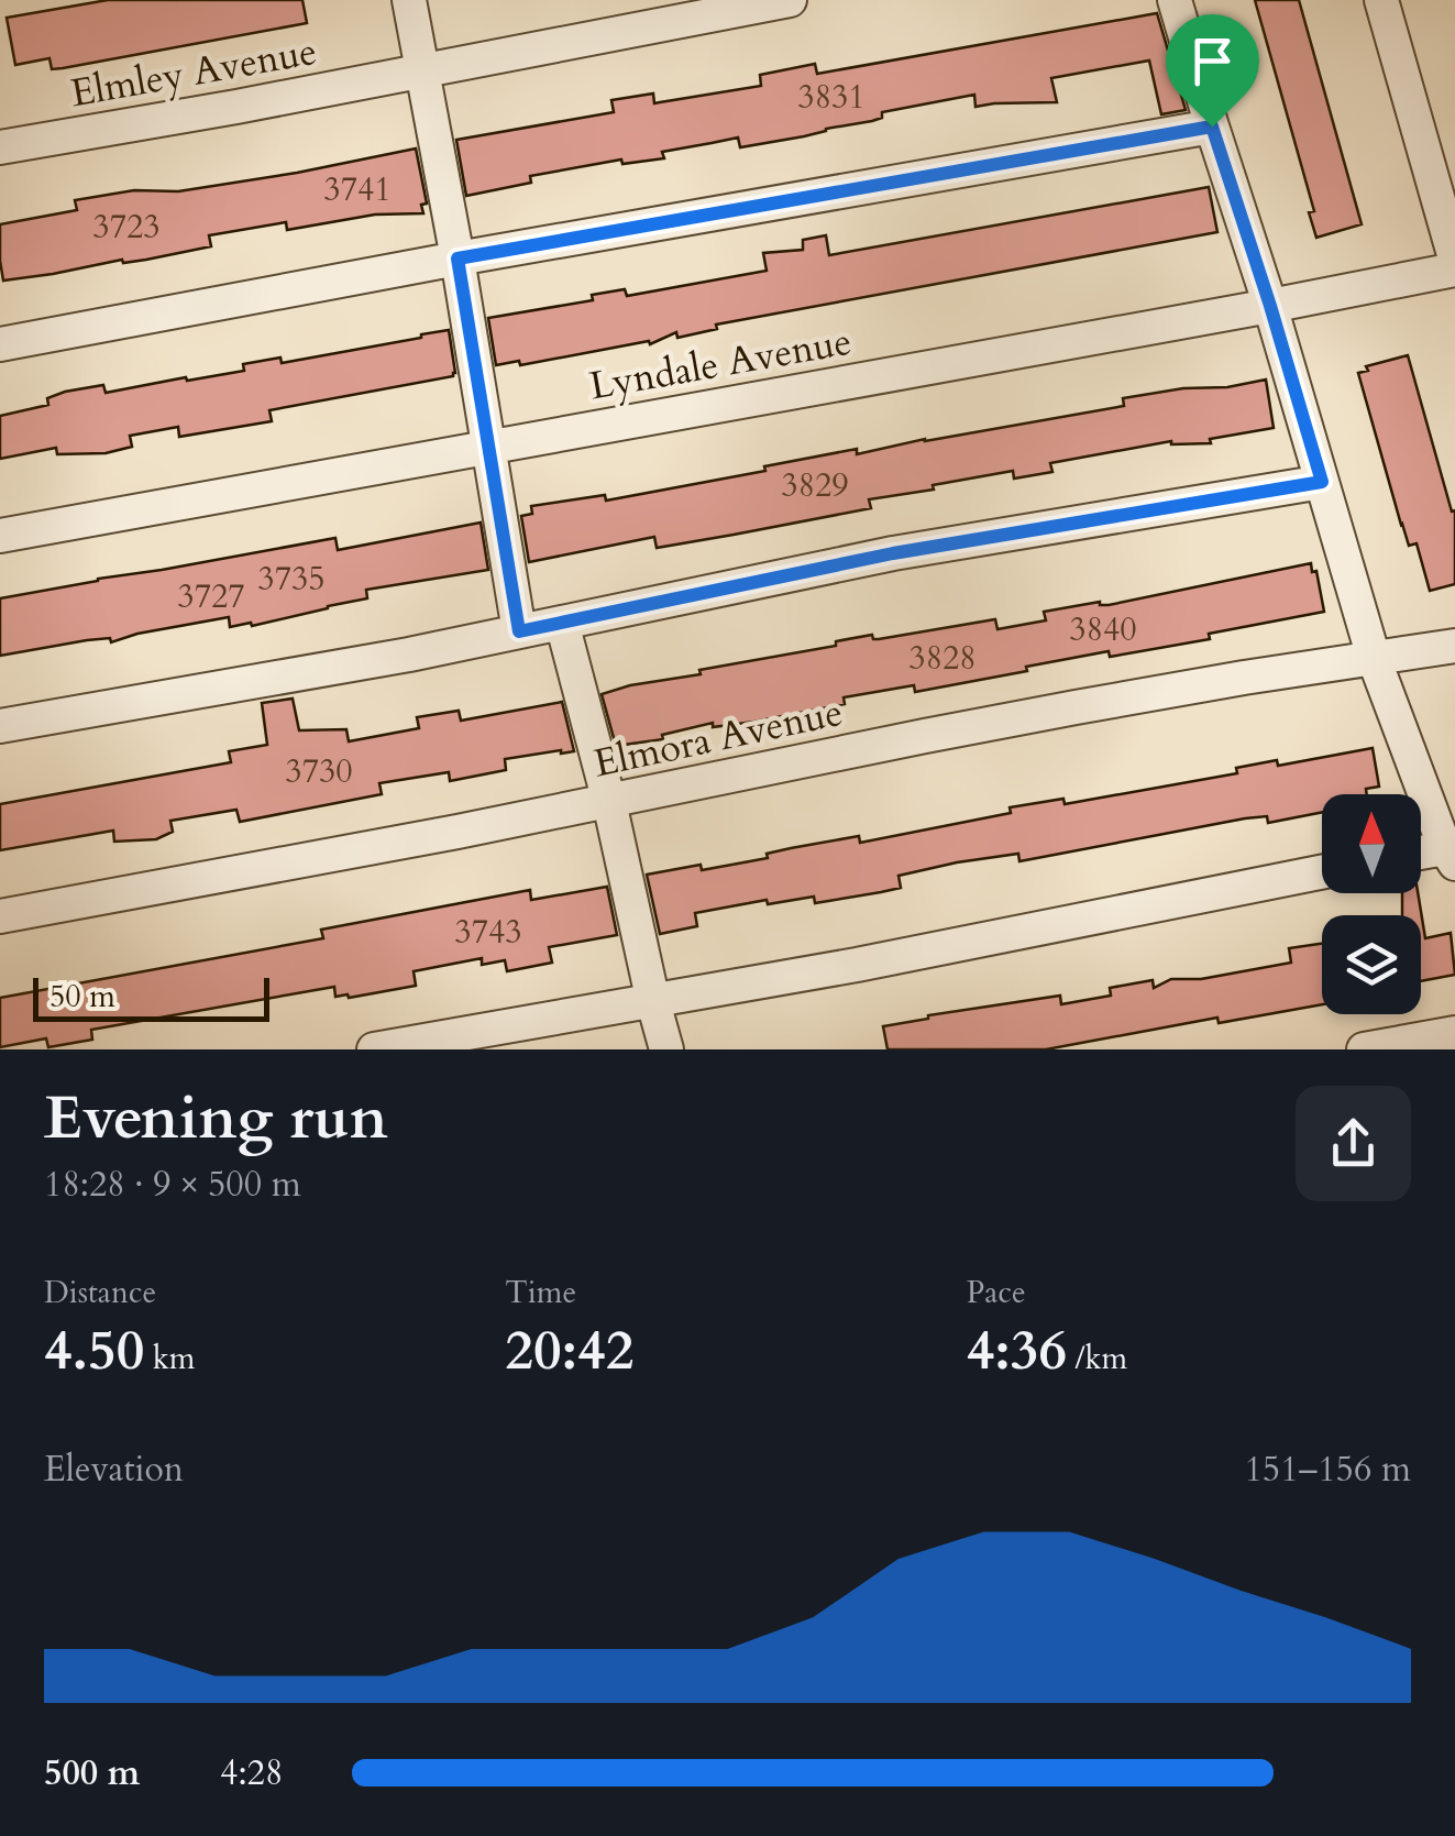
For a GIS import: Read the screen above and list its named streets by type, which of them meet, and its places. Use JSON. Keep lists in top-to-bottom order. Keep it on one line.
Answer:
{"streets":{"street":["Elmley Avenue","Lyndale Avenue","Elmora Avenue"]},"house_numbers":["3831","3741","3723","3829","3735","3727","3840","3828","3730","3743"],"scale_bar":"50 m","north":"top","page":{"scale":"50 m","heading":["Evening run","18:28 · 9 × 500 m"],"stats":[["Distance","4.50 km"],["Time","20:42"],["Pace","4:36 /km"]],"chart":["Elevation","151–156 m"],"list":[{"name":"500 m","note":"4:28"}]}}
